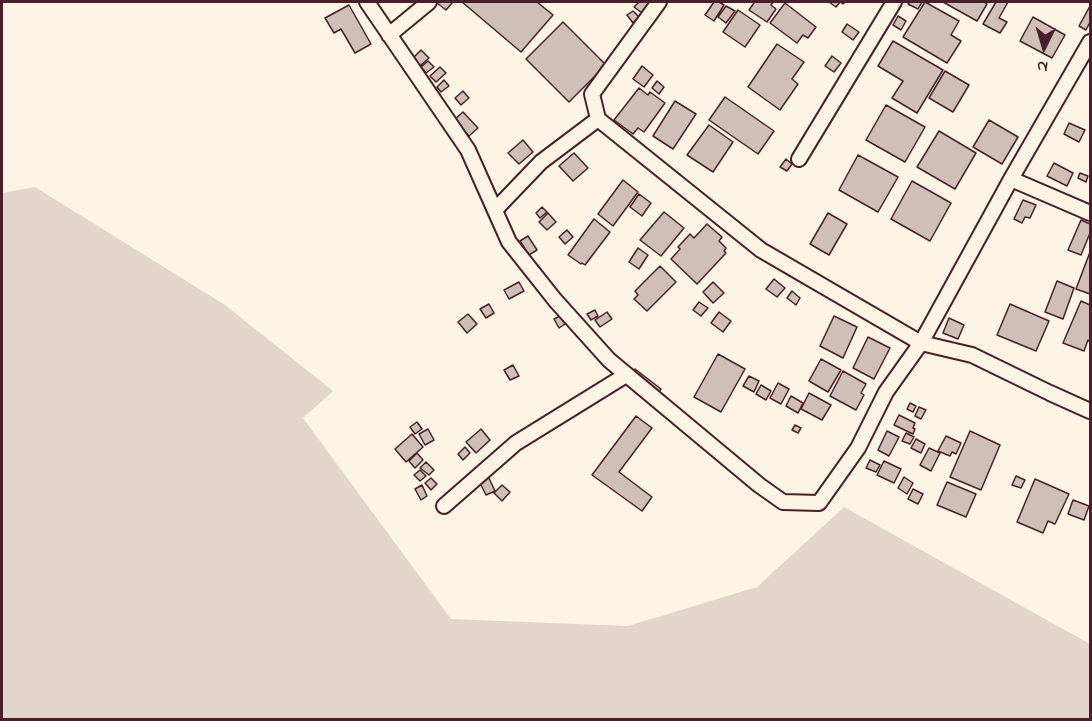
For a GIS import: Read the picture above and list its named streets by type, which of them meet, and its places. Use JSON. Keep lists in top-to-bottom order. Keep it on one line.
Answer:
{"north":"bottom"}
